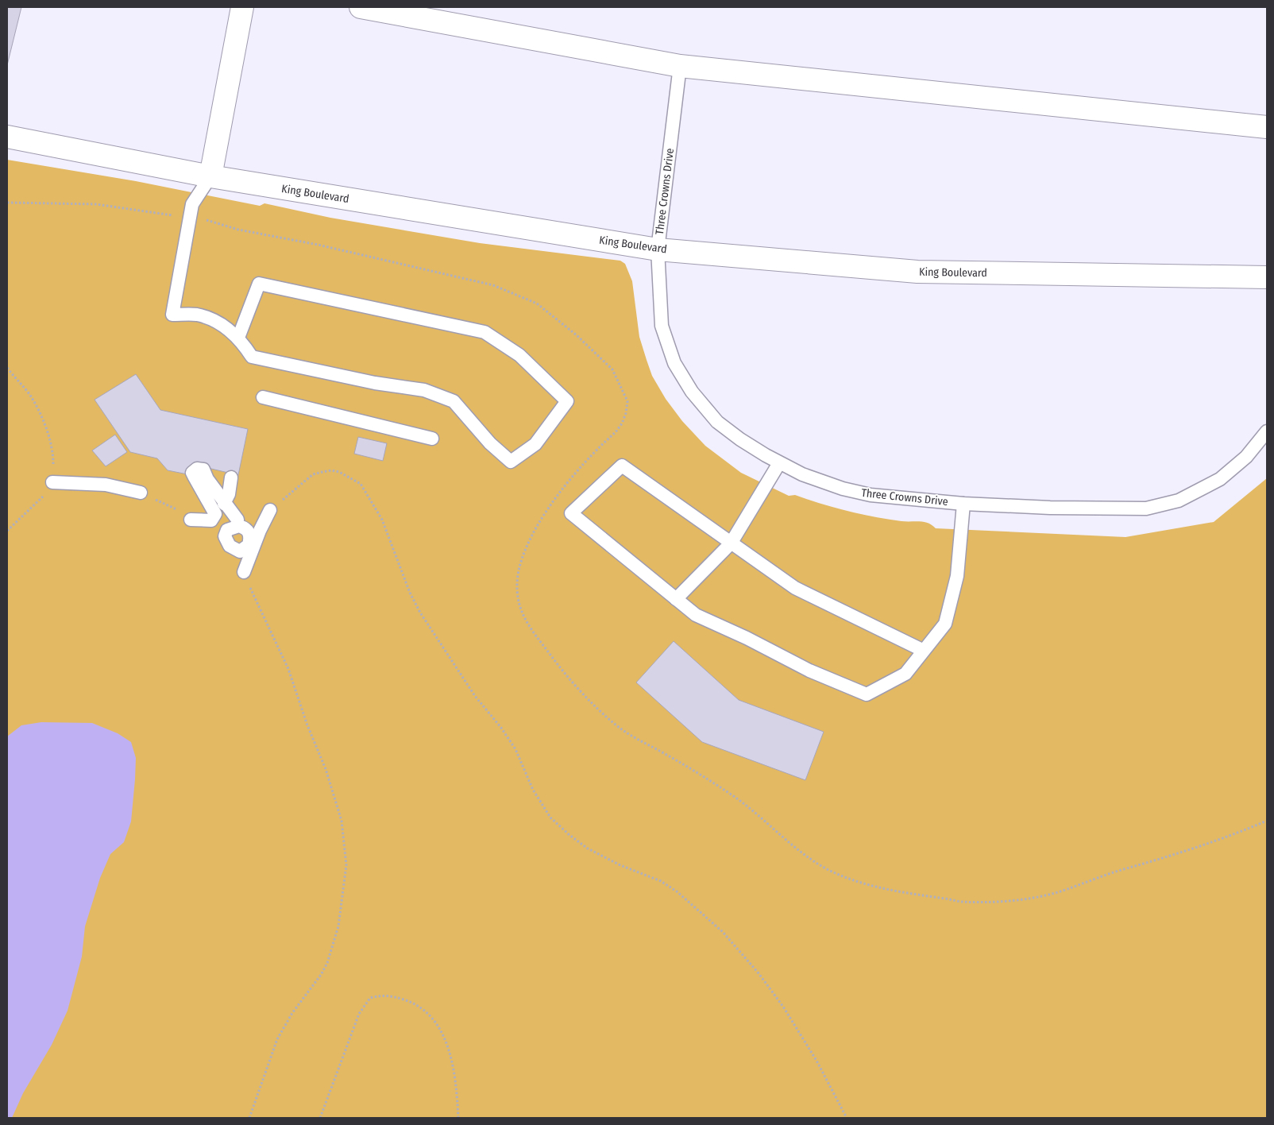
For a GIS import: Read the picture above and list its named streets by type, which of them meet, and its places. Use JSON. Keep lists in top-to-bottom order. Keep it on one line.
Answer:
{"streets":{"street":["King Boulevard"],"lane":["Three Crowns Drive"]},"crossings":[["Three Crowns Drive","King Boulevard"]]}
